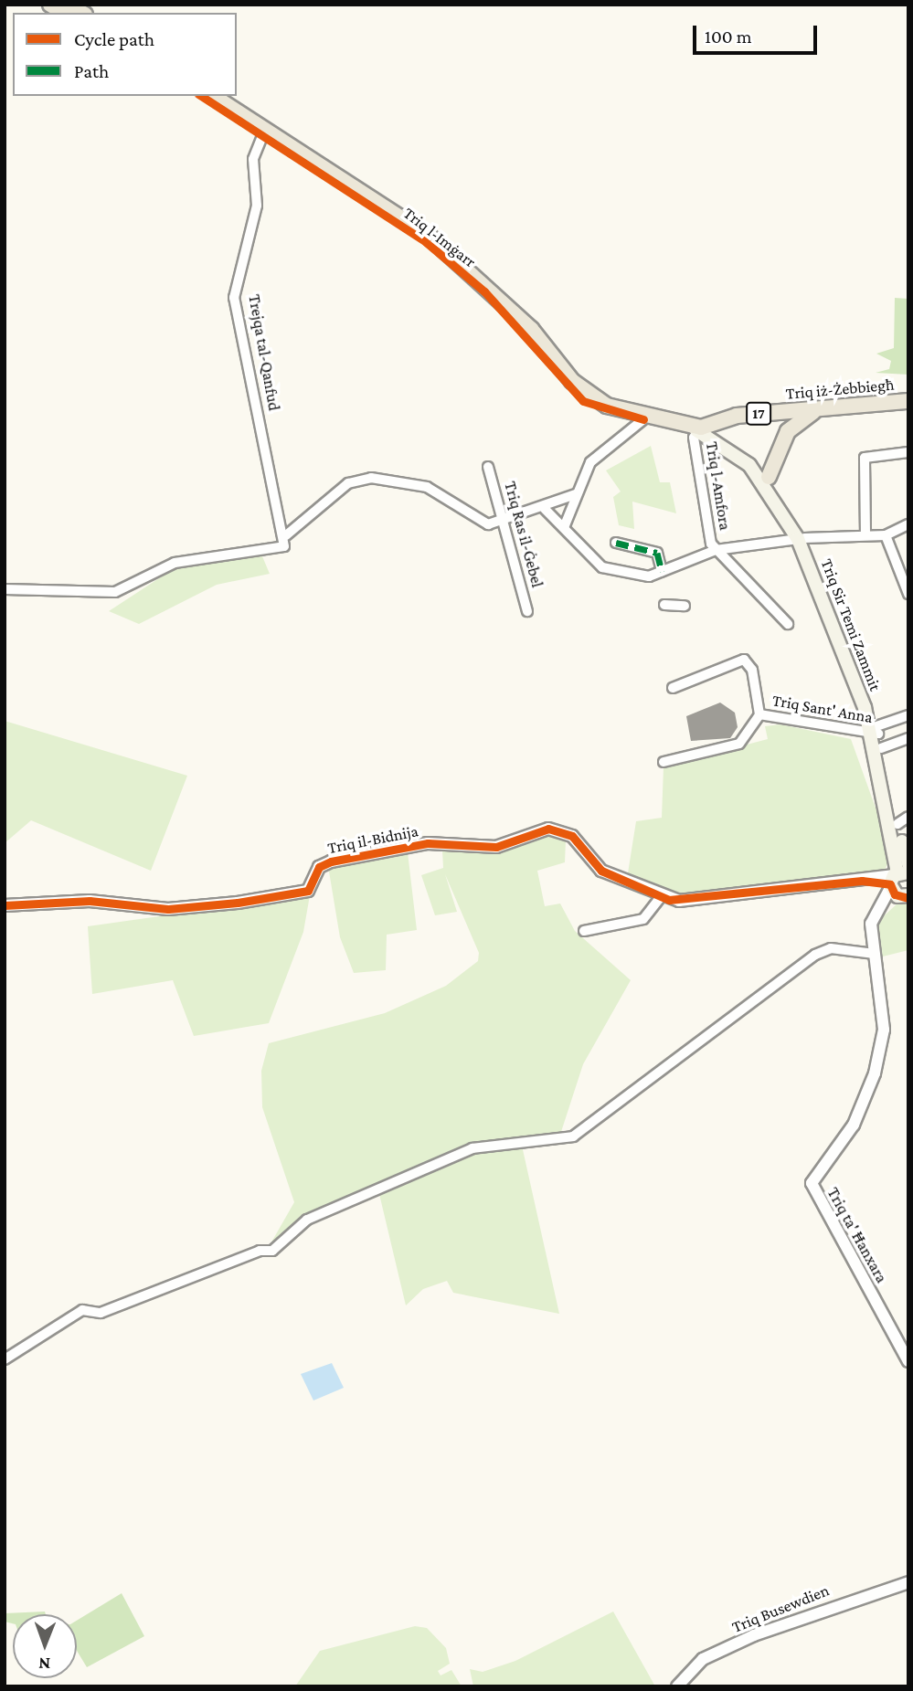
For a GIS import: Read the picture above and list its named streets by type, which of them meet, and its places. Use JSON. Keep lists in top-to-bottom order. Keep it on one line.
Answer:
{"streets":{"main road":["Triq l-Imġarr","Triq iż-Żebbiegħ","17","Triq Sir Temi Zammit"],"street":["Trejqa tal-Qanfud","Triq l-Amfora","Triq Ras il-Ġebel","Triq Sant' Anna","Triq il-Bidnija","Triq ta' Ħanxara","Triq Busewdien"]},"crossings":[["Triq l-Imġarr","Trejqa tal-Qanfud"],["Triq l-Imġarr","Triq iż-Żebbiegħ"],["Triq l-Imġarr","Triq l-Amfora"],["Triq l-Imġarr","Triq Sir Temi Zammit"],["Triq iż-Żebbiegħ","17"],["Triq iż-Żebbiegħ","Triq l-Amfora"],["Triq iż-Żebbiegħ","Triq Sir Temi Zammit"],["17","Triq Sir Temi Zammit"],["Triq l-Amfora","Triq Sir Temi Zammit"],["Triq Sir Temi Zammit","Triq Sant' Anna"],["Triq Sir Temi Zammit","Triq il-Bidnija"],["Triq Sir Temi Zammit","Triq ta' Ħanxara"],["Triq il-Bidnija","Triq ta' Ħanxara"]],"legend":["Cycle path","Path"],"scale_bar":"100 m","north":"bottom"}
